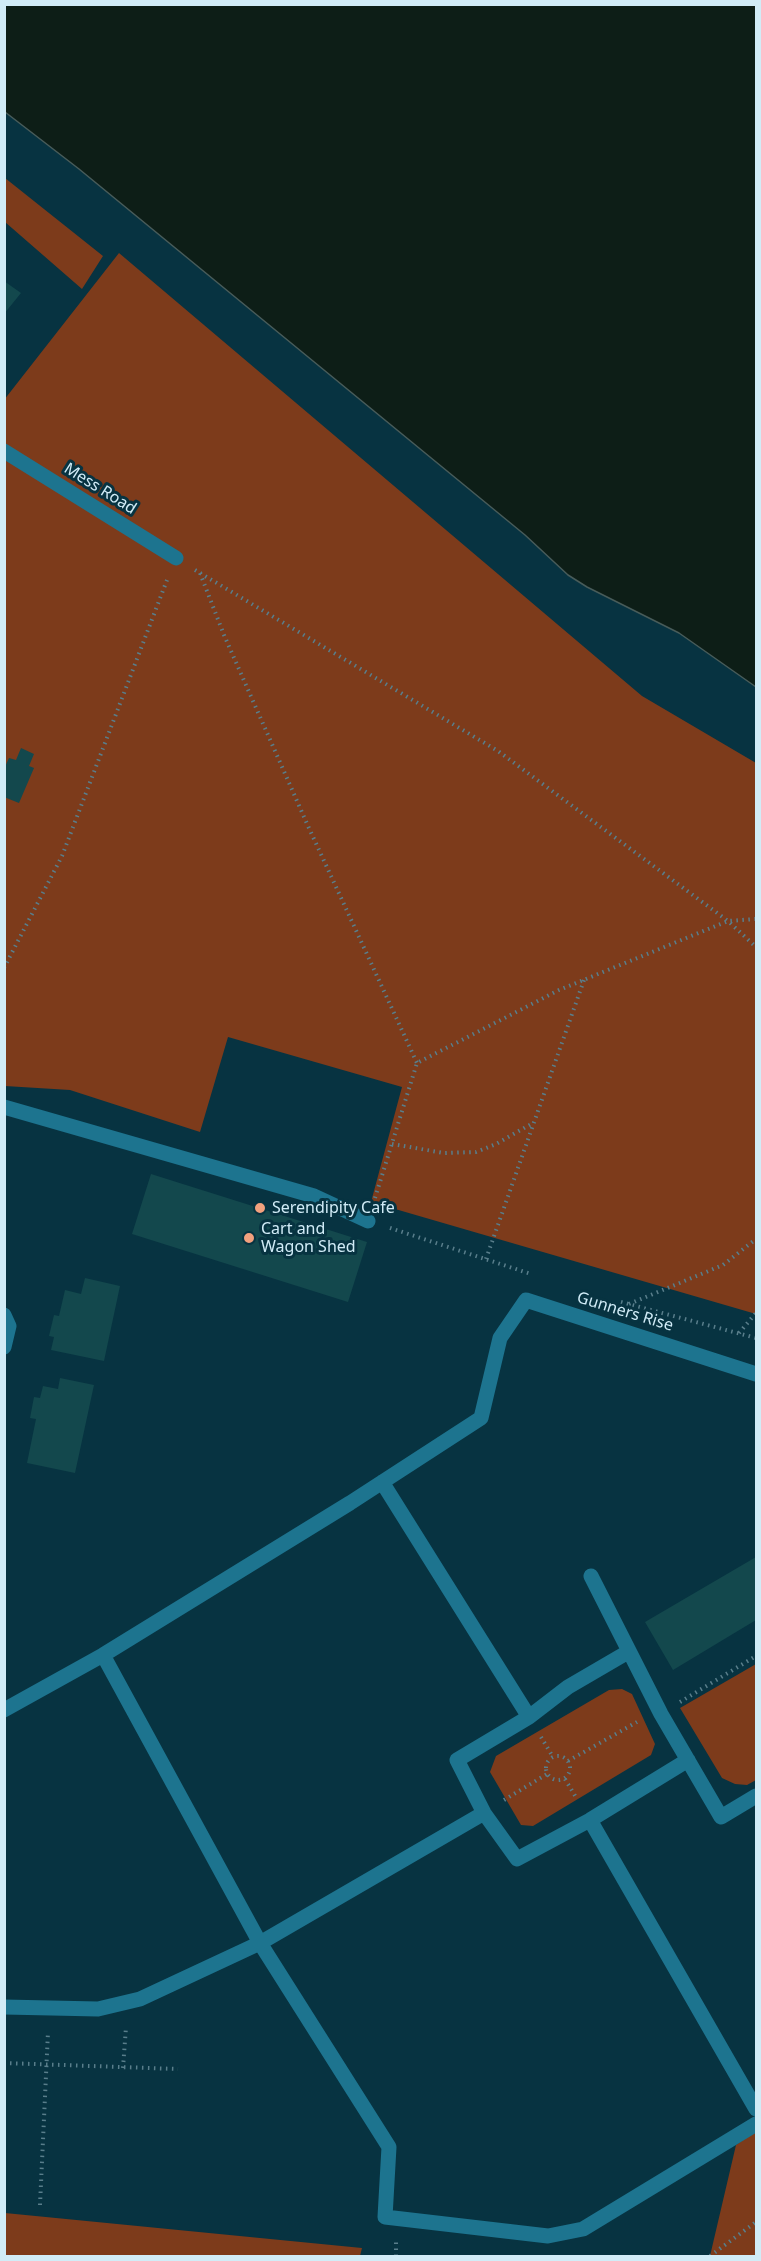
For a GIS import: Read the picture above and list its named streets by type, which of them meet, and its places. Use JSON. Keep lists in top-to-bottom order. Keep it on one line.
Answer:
{"streets":{"street":["Mess Road","Gunners Rise"]},"places":["Serendipity Cafe","Cart and Wagon Shed"]}
